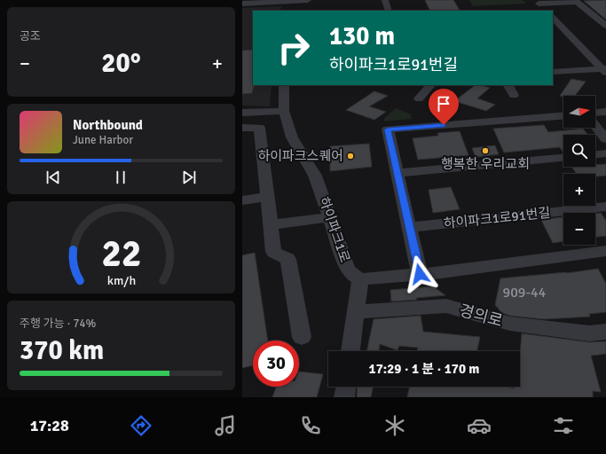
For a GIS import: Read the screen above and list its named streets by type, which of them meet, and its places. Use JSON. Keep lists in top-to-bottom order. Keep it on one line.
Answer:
{"streets":{"street":["하이파크1로91번길","하이파크1로","경의로"]},"places":["행복한 우리교회","하이파크스퀘어"],"house_numbers":["909-44"],"north":"right","page":{"tile":["공조",["주행 가능 · 74%","370 km"]],"turn":["130 m","하이파크1로91번길"],"heat":["−","20°","+"],"map_buttons":["+","−"],"song":["Northbound","June Harbor"],"limit":"30","trip":"17:29 · 1 분 · 170 m","tabs":"17:28","gauge":["22","km/h"]}}
